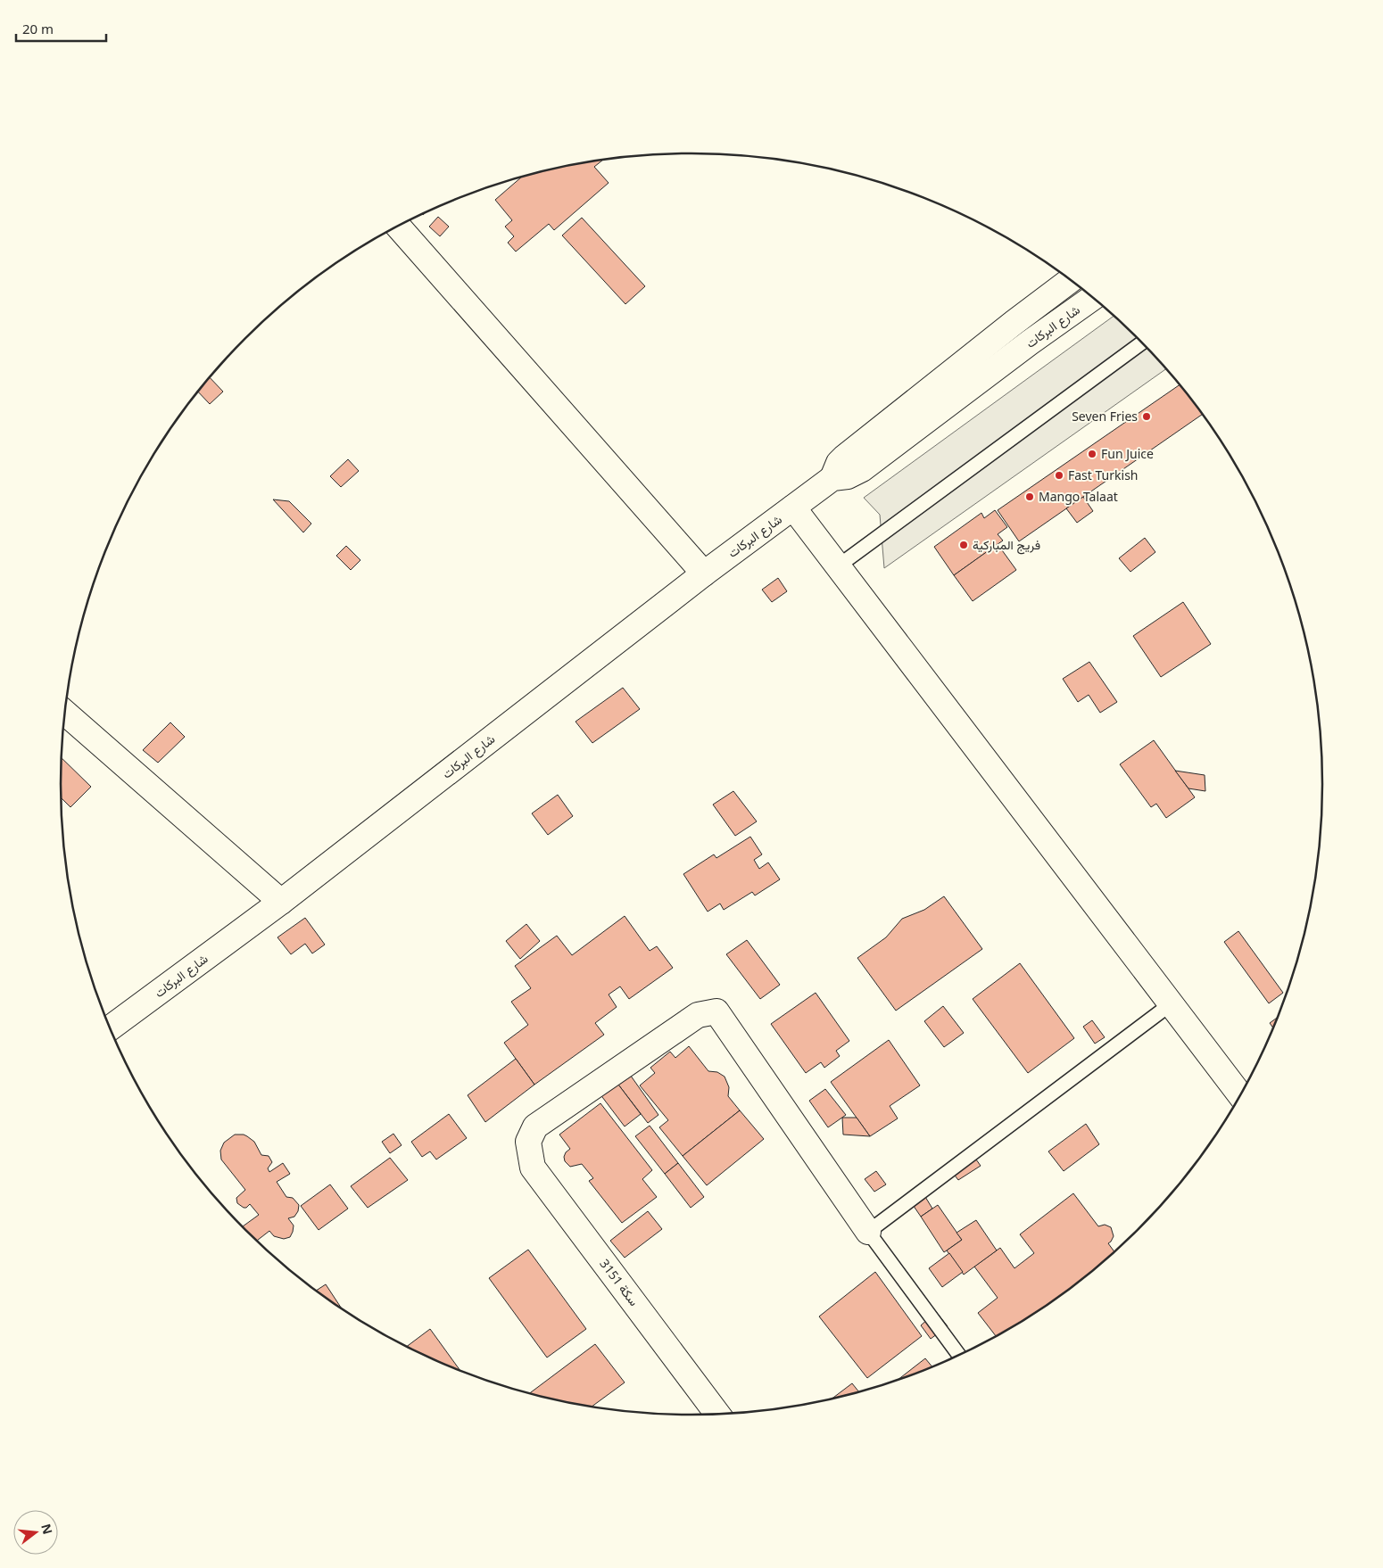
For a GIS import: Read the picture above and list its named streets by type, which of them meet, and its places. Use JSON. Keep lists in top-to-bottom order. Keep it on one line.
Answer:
{"streets":{"street":["شارع البركات","سكة 3151"]},"places":["Seven Fries","Fun Juice","Fast Turkish","Mango Talaat","فريج المباركية"],"scale_bar":"20 m","north":"right"}
